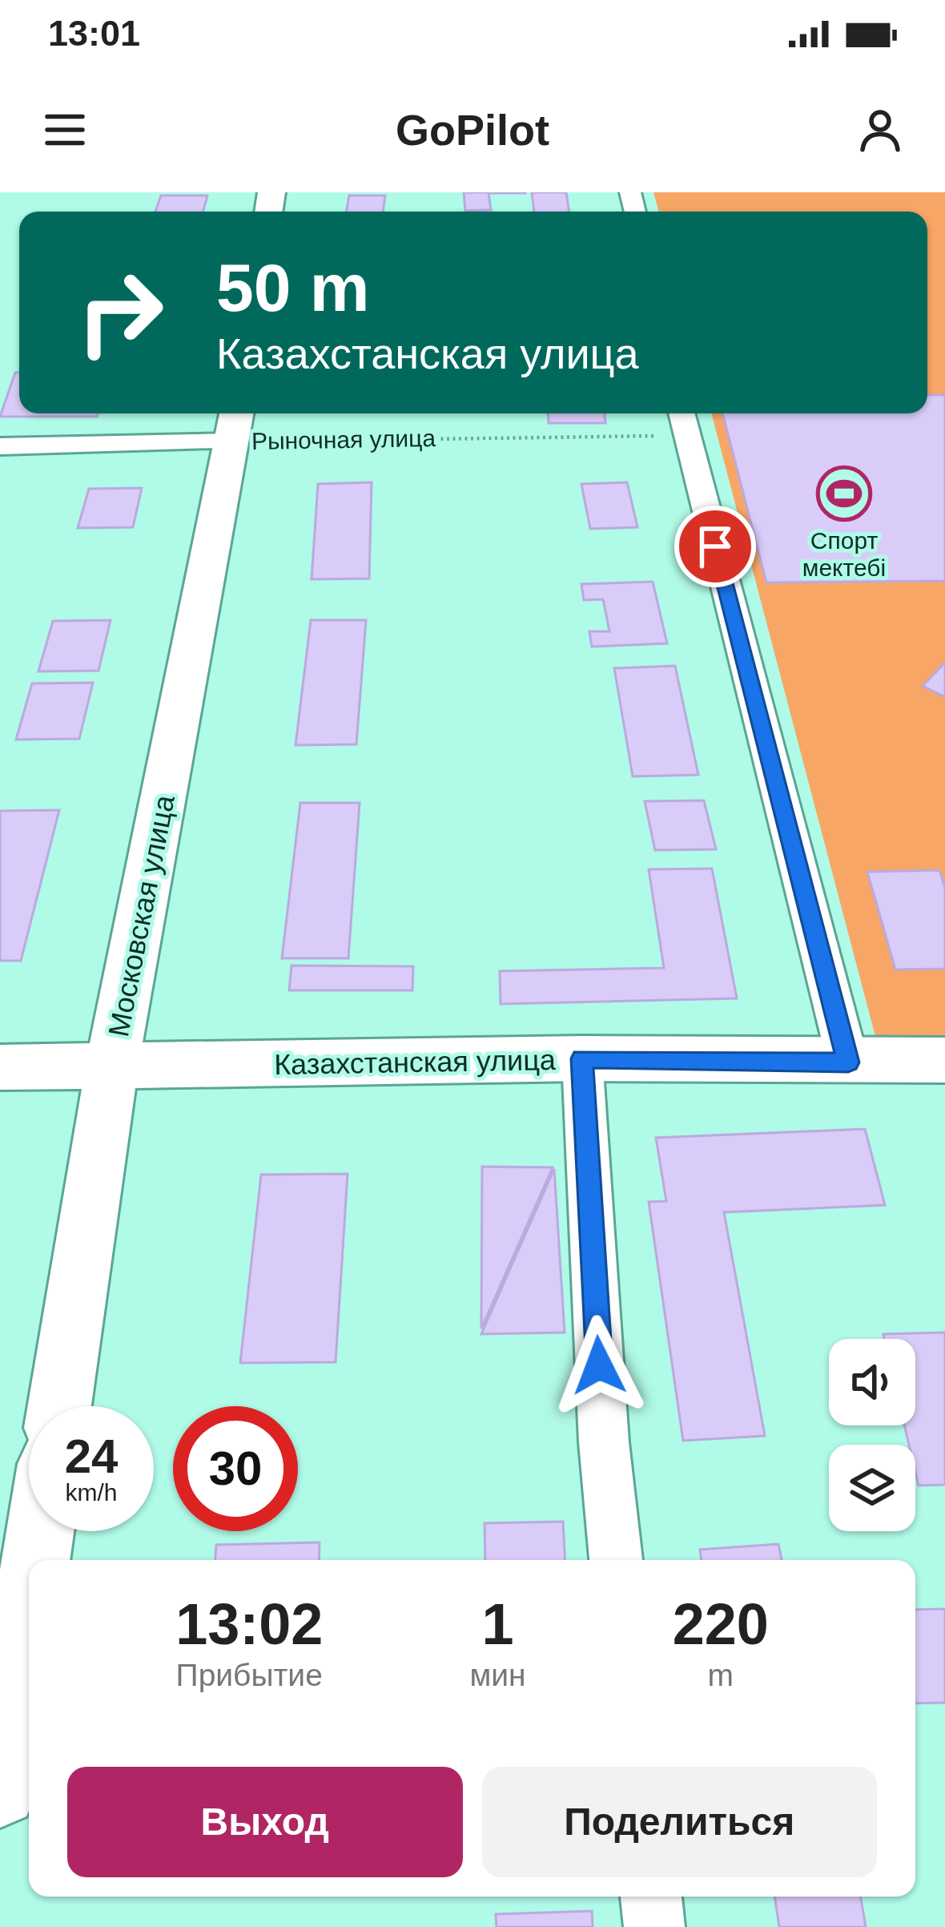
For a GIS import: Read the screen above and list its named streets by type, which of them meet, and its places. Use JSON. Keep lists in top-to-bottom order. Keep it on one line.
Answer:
{"streets":{"street":["Рыночная улица","Московская улица","Казахстанская улица"]},"crossings":[["Рыночная улица","Московская улица"],["Московская улица","Казахстанская улица"]],"places":{"sports":["Спорт мектебі"]},"page":{"status":"13:01","header":"GoPilot","turn":["50 m","Казахстанская улица"],"speed":"24 km/h","limit":"30","eta":["13:02","Прибытие","1","мин","220","m"],"buttons":["Выход","Поделиться"]}}
